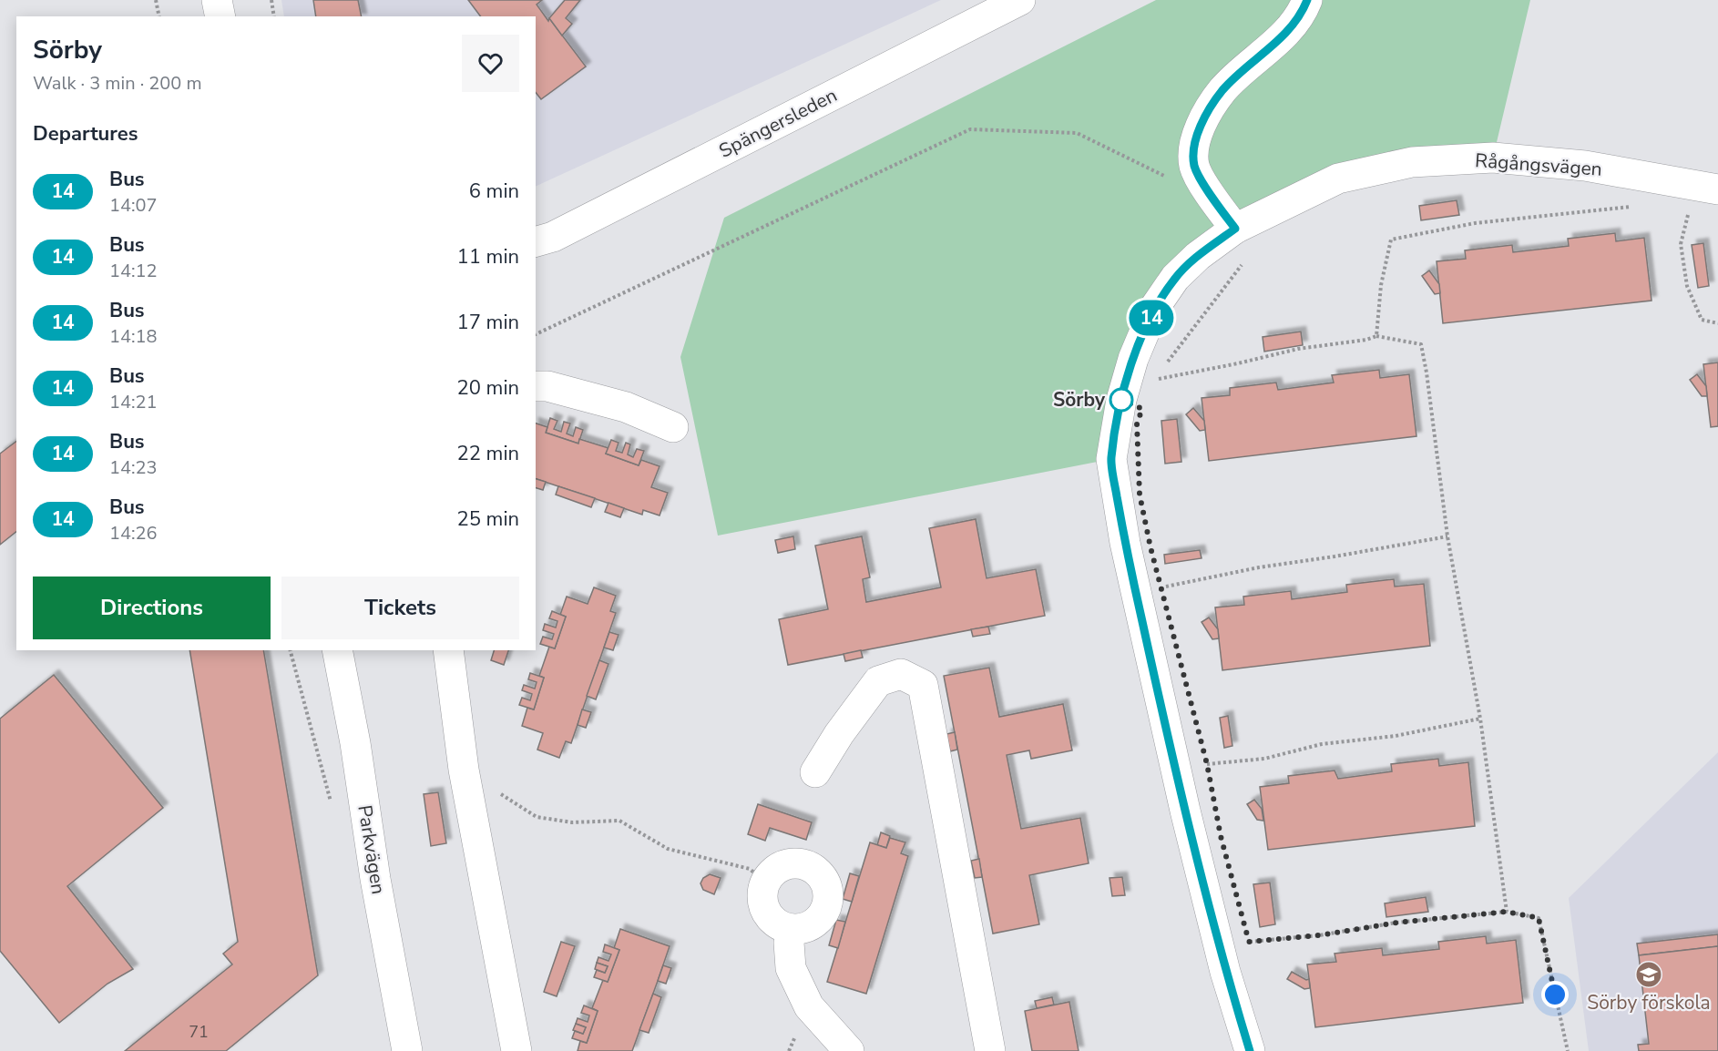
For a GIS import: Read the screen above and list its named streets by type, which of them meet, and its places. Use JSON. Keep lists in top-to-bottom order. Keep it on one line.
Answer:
{"streets":{"street":["Spängersleden","Rågångsvägen","Parkvägen"]},"places":{"other":["Sörby"],"school or university":["Sörby förskola"]},"lines":["bus line 14"],"house_numbers":["71"],"page":{"on_map":"14","heading":[["Sörby","Walk · 3 min · 200 m"],"Departures"],"list":[{"mark":"14","name":"Bus","note":"14:07","value":"6 min"},{"mark":"14","name":"Bus","note":"14:12","value":"11 min"},{"mark":"14","name":"Bus","note":"14:18","value":"17 min"},{"mark":"14","name":"Bus","note":"14:21","value":"20 min"},{"mark":"14","name":"Bus","note":"14:23","value":"22 min"},{"mark":"14","name":"Bus","note":"14:26","value":"25 min"}],"buttons":["Directions","Tickets"]}}
